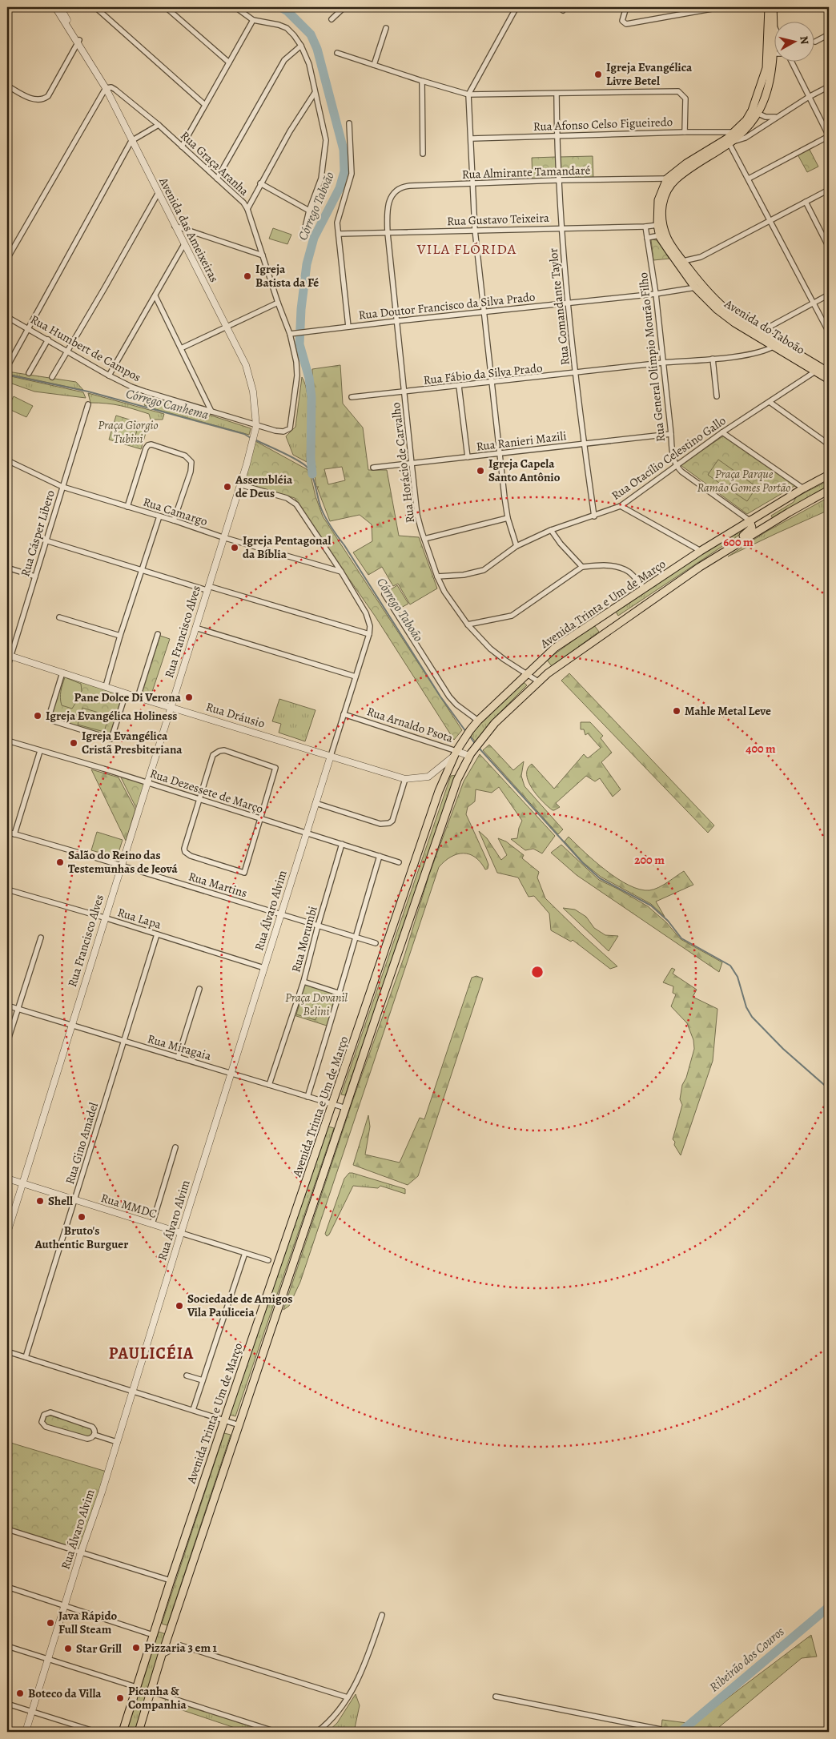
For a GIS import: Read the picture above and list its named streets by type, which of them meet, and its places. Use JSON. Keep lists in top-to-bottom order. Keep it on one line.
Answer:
{"streets":{"main road":["Avenida do Taboão","Avenida Trinta e Um de Março"],"street":["Rua Afonso Celso Figueiredo","Rua Graça Aranha","Rua Almirante Tamandaré","Rua Gustavo Teixeira","Avenida das Ameixeiras","Rua Doutor Francisco da Silva Prado","Rua Comandante Taylor","Rua Humbert de Campos","Rua General Olímpio Mourão Filho","Rua Fábio da Silva Prado","Rua Ranieri Mazili","Rua Otacílio Celestino Gallo","Rua Horácio de Carvalho","Rua Camargo","Rua Cásper Libero","Rua Francisco Alves","Rua Dráusio","Rua Arnaldo Psota","Rua Dezessete de Março","Rua Martins","Rua Álvaro Alvim","Rua Lapa","Rua Morumbi","Rua Miragaia","Rua Gino Amadel","Rua MMDC"]},"crossings":[["Rua Afonso Celso Figueiredo","Rua Comandante Taylor"],["Rua Afonso Celso Figueiredo","Avenida do Taboão"],["Rua Graça Aranha","Avenida das Ameixeiras"],["Rua Graça Aranha","Rua Doutor Francisco da Silva Prado"],["Rua Graça Aranha","Rua Humbert de Campos"],["Rua Almirante Tamandaré","Rua Comandante Taylor"],["Rua Almirante Tamandaré","Avenida do Taboão"],["Rua Almirante Tamandaré","Rua Horácio de Carvalho"],["Rua Gustavo Teixeira","Rua Comandante Taylor"],["Rua Gustavo Teixeira","Avenida do Taboão"],["Rua Gustavo Teixeira","Rua General Olímpio Mourão Filho"],["Rua Gustavo Teixeira","Rua Horácio de Carvalho"],["Avenida das Ameixeiras","Rua Humbert de Campos"],["Avenida das Ameixeiras","Rua Francisco Alves"],["Rua Doutor Francisco da Silva Prado","Rua Comandante Taylor"],["Rua Doutor Francisco da Silva Prado","Avenida do Taboão"],["Rua Doutor Francisco da Silva Prado","Rua General Olímpio Mourão Filho"],["Rua Doutor Francisco da Silva Prado","Rua Horácio de Carvalho"],["Rua Comandante Taylor","Rua Fábio da Silva Prado"],["Rua Comandante Taylor","Rua Ranieri Mazili"],["Rua Comandante Taylor","Rua Otacílio Celestino Gallo"],["Avenida do Taboão","Rua Fábio da Silva Prado"],["Avenida do Taboão","Rua Otacílio Celestino Gallo"],["Rua Humbert de Campos","Rua Francisco Alves"],["Rua General Olímpio Mourão Filho","Rua Fábio da Silva Prado"],["Rua General Olímpio Mourão Filho","Rua Ranieri Mazili"],["Rua General Olímpio Mourão Filho","Rua Otacílio Celestino Gallo"],["Rua Fábio da Silva Prado","Rua Horácio de Carvalho"],["Rua Ranieri Mazili","Rua Horácio de Carvalho"],["Rua Otacílio Celestino Gallo","Rua Horácio de Carvalho"],["Rua Horácio de Carvalho","Avenida Trinta e Um de Março"],["Rua Camargo","Rua Cásper Libero"],["Rua Camargo","Rua Francisco Alves"],["Rua Cásper Libero","Rua Dráusio"],["Avenida Trinta e Um de Março","Rua Dráusio"],["Avenida Trinta e Um de Março","Rua Arnaldo Psota"],["Avenida Trinta e Um de Março","Rua Miragaia"],["Rua Francisco Alves","Rua Dráusio"],["Rua Francisco Alves","Rua Dezessete de Março"],["Rua Francisco Alves","Rua Martins"],["Rua Francisco Alves","Rua Lapa"],["Rua Francisco Alves","Rua Miragaia"],["Rua Francisco Alves","Rua MMDC"],["Rua Dráusio","Rua Arnaldo Psota"],["Rua Dráusio","Rua Álvaro Alvim"],["Rua Arnaldo Psota","Rua Álvaro Alvim"],["Rua Dezessete de Março","Rua Álvaro Alvim"],["Rua Dezessete de Março","Rua Morumbi"],["Rua Martins","Rua Álvaro Alvim"],["Rua Martins","Rua Morumbi"],["Rua Álvaro Alvim","Rua Lapa"],["Rua Álvaro Alvim","Rua Miragaia"],["Rua Álvaro Alvim","Rua MMDC"],["Rua Lapa","Rua Gino Amadel"],["Rua Morumbi","Rua Miragaia"],["Rua Miragaia","Rua Gino Amadel"],["Rua Gino Amadel","Rua MMDC"]],"districts":["VILA FLÓRIDA","PAULICÉIA"],"water":["Córrego Taboão","Córrego Canhema","Ribeirão dos Couros"],"parks":["Praça Giorgio Tubini","Praça Parque Ramão Gomes Portão","Praça Dovanil Belini"],"places":["Igreja Evangélica Livre Betel","Igreja Batista da Fé","Igreja Capela Santo Antônio","Assembléia de Deus","Igreja Pentagonal da Bíblia","Pane Dolce Di Verona","Mahle Metal Leve","Igreja Evangélica Holiness","Igreja Evangélica Cristã Presbiteriana","Salão do Reino das Testemunhas de Jeová","Shell","Bruto's Authentic Burguer","Sociedade de Amigos Vila Pauliceia","Java Rápido Full Steam","Pizzaria 3 em 1","Star Grill","Boteco da Villa","Picanha & Companhia"],"north":"right","rings":["600 m","400 m","200 m"]}
